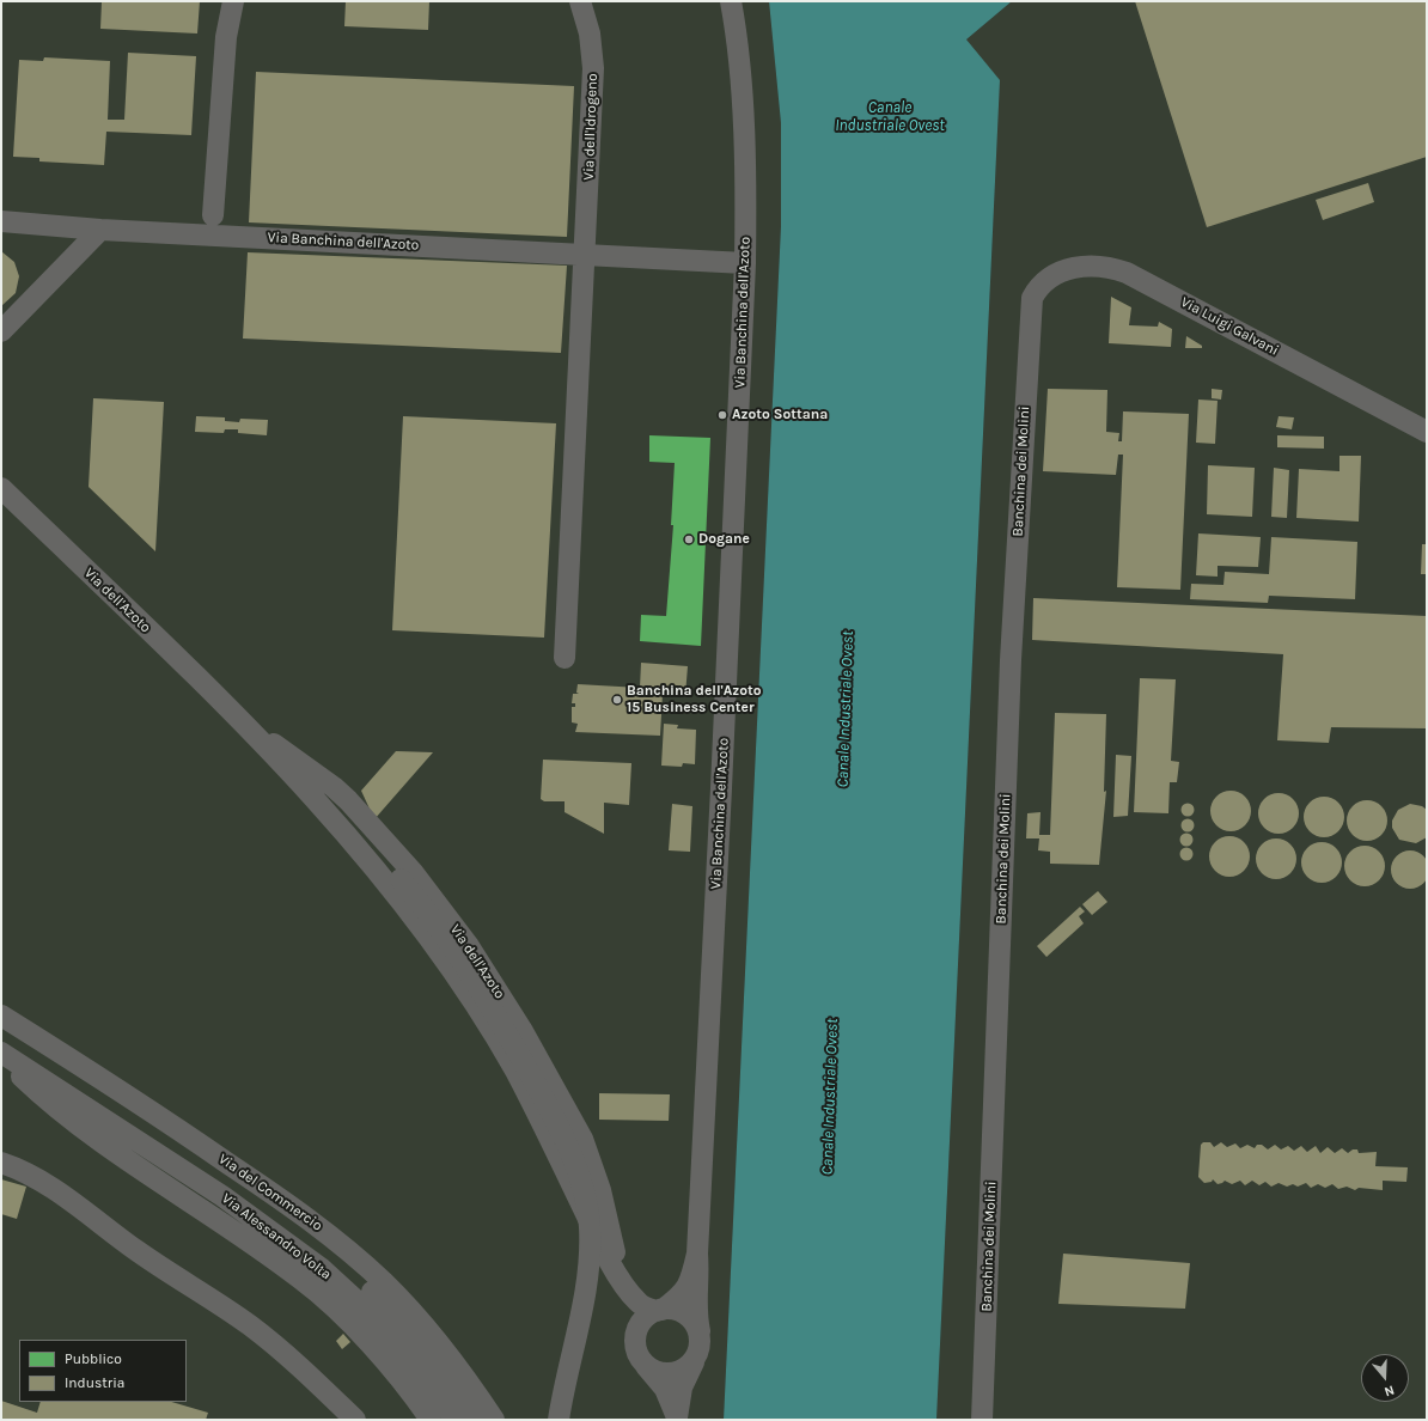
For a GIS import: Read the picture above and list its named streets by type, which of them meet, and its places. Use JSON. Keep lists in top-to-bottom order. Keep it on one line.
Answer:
{"streets":{"street":["Via dell'Idrogeno","Via Banchina dell'Azoto","Via Luigi Galvani","Banchina dei Molini","Via dell'Azoto","Via del Commercio","Via Alessandro Volta"]},"crossings":[["Via dell'Idrogeno","Via Banchina dell'Azoto"],["Via Luigi Galvani","Banchina dei Molini"]],"water":["Canale Industriale Ovest"],"places":["Azoto Sottana","Dogane","Banchina dell'Azoto 15 Business Center"],"legend":["Pubblico","Industria"],"north":"bottom"}
